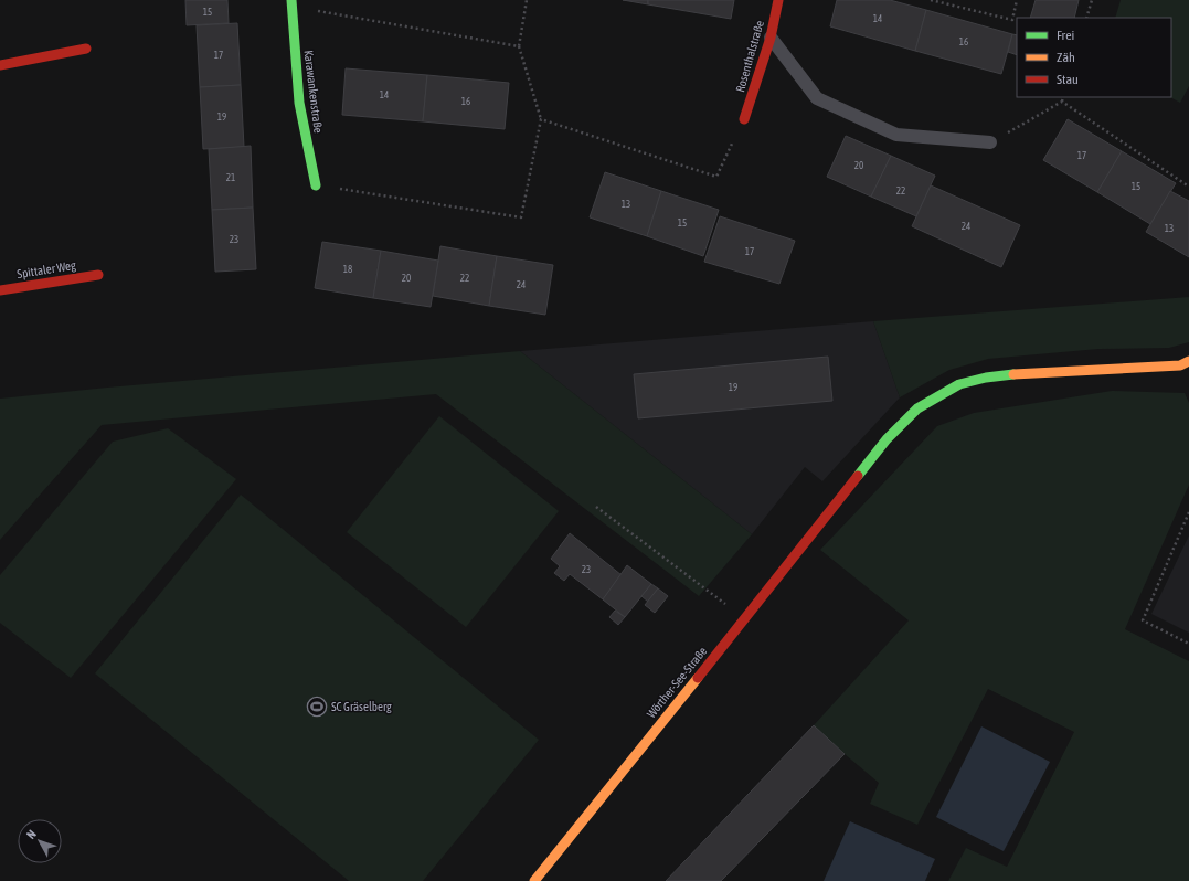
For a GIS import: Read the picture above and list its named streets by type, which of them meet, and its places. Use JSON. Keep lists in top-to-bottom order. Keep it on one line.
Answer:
{"streets":{"street":["Rosenthalstraße","Karawankenstraße","Spittaler Weg","Wörther-See-Straße"]},"places":{"sports":["SC Gräselberg"]},"house_numbers":["15","14","16","17","14","16","19","17","20","21","15","22","13","15","24","13","23","17","18","20","22","24","19","23"],"legend":["Frei","Zäh","Stau"],"north":"top left"}
